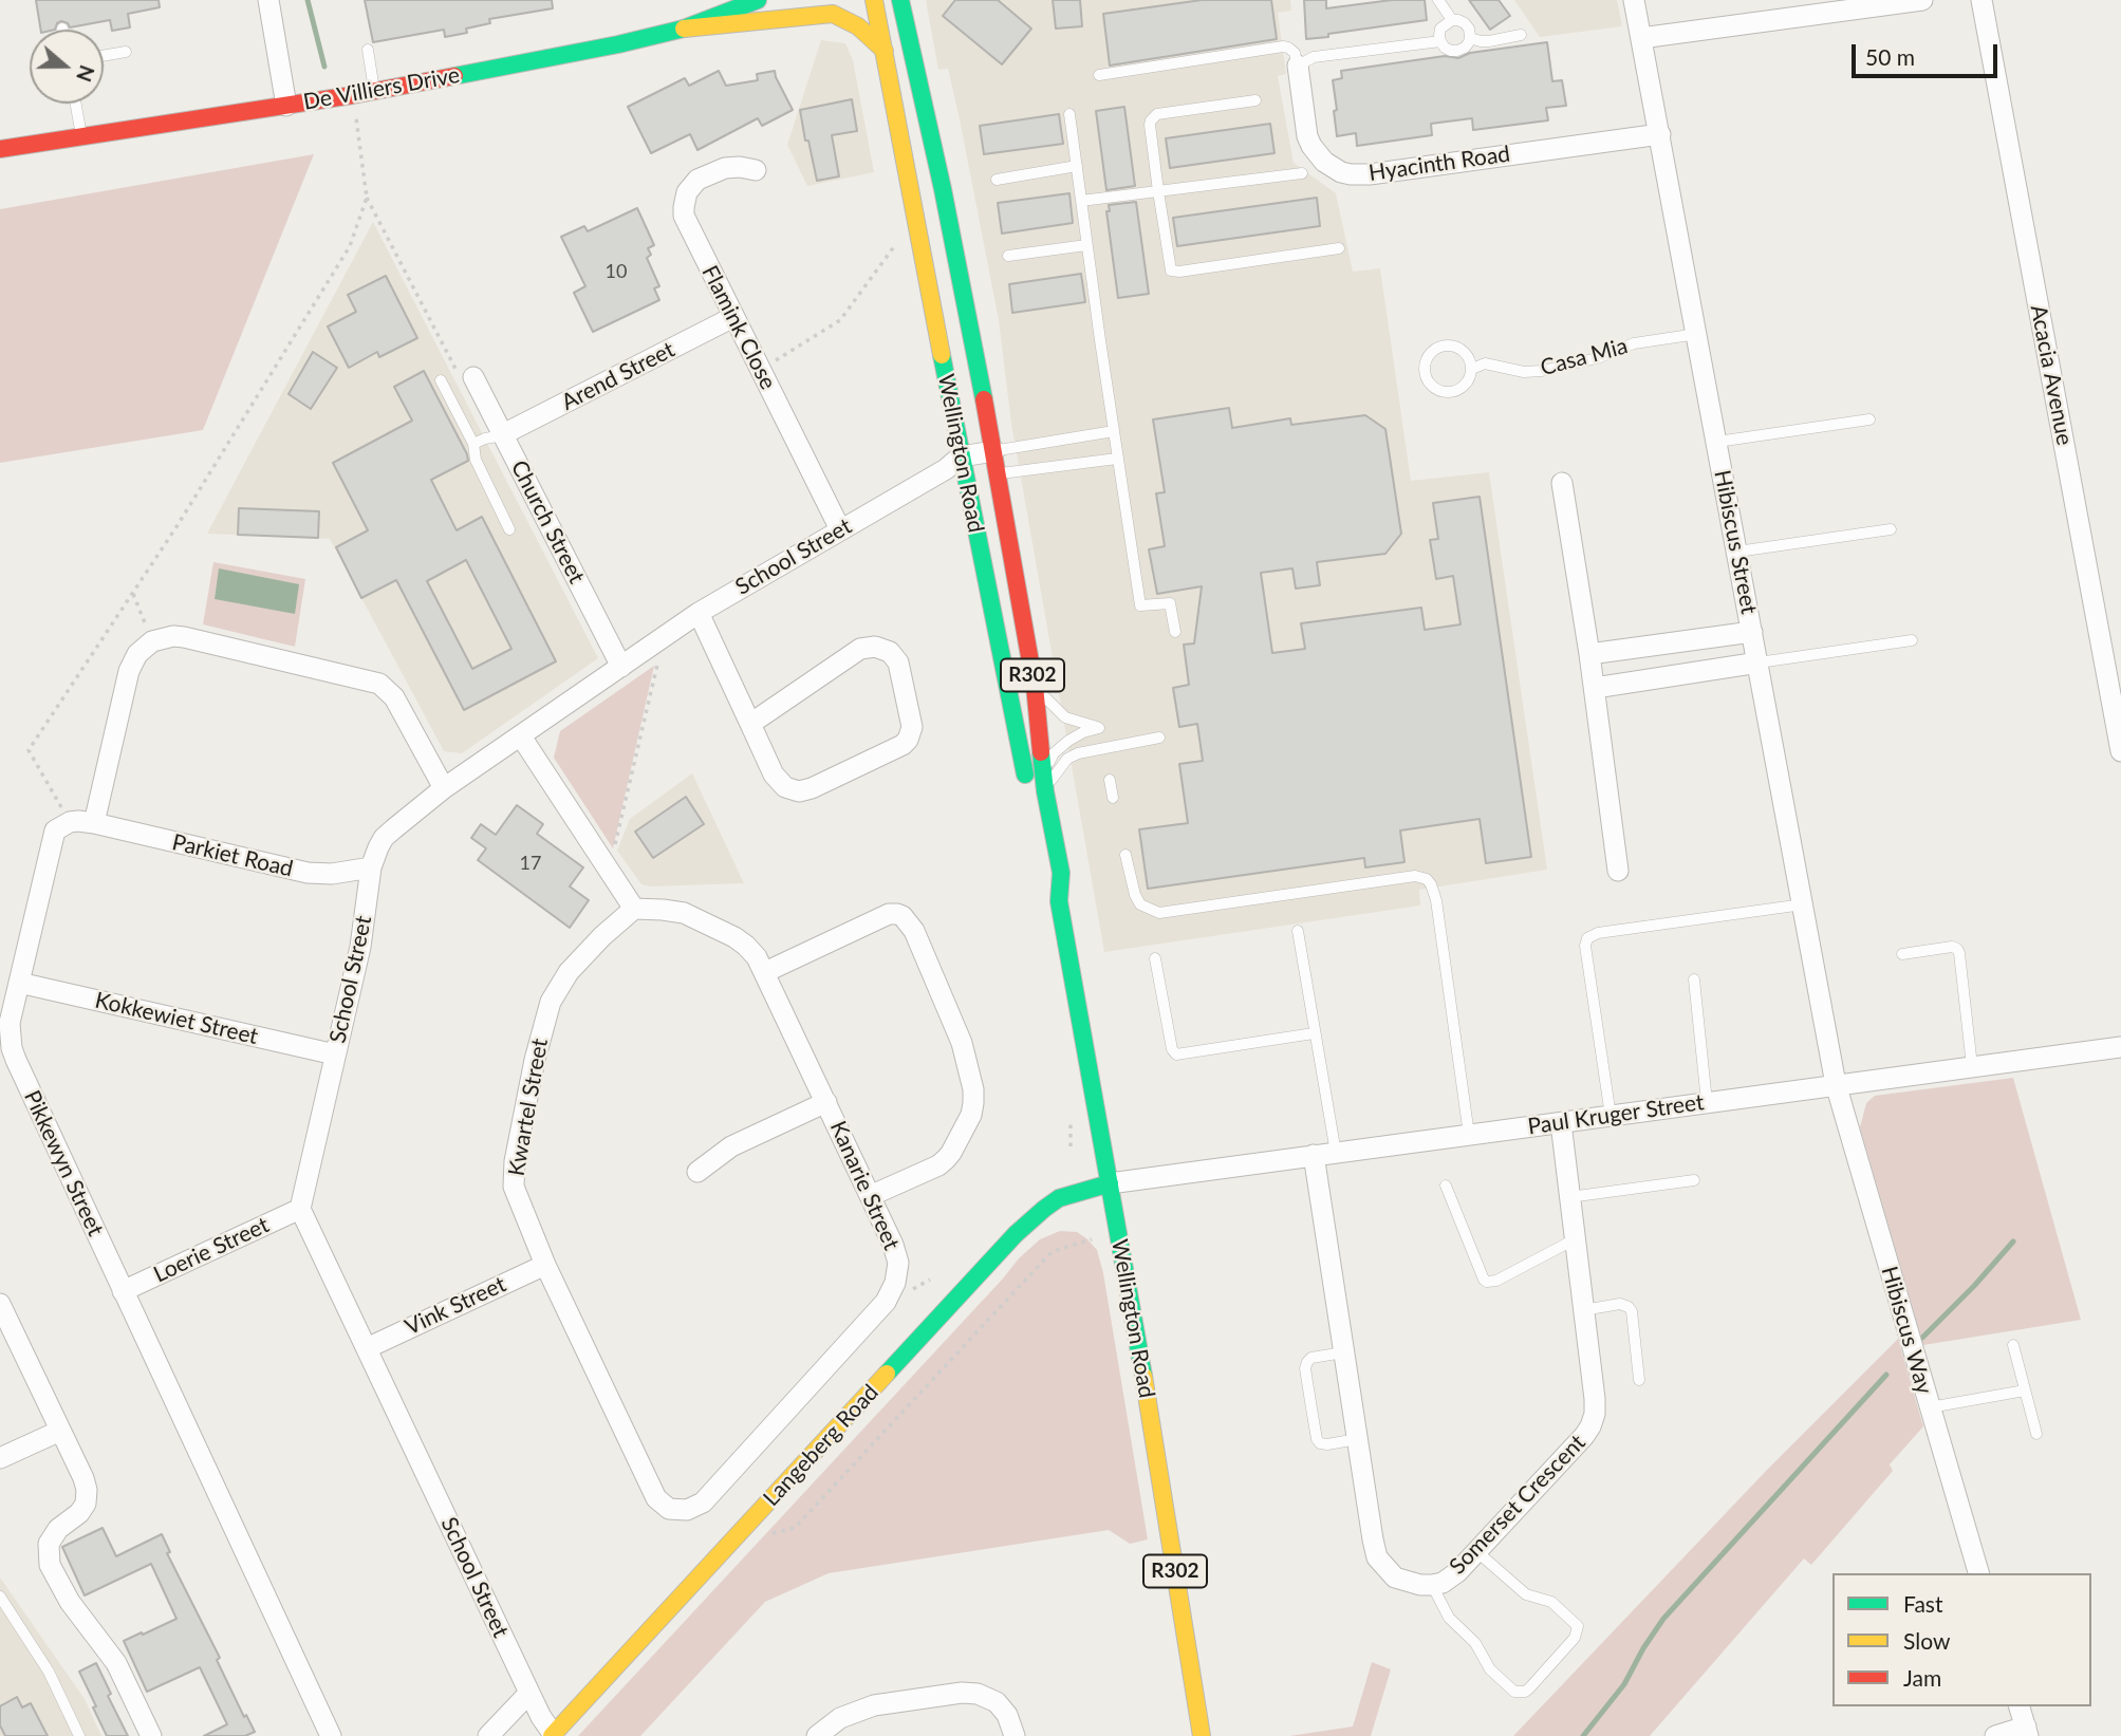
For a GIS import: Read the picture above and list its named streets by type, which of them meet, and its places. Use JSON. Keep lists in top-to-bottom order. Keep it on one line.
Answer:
{"streets":{"main road":["De Villiers Drive","Wellington Road","R302","Langeberg Road"],"street":["Hyacinth Road","Flamink Close","Acacia Avenue","Arend Street","Church Street","Hibiscus Street","School Street","Parkiet Road","Kokkewiet Street","Kwartel Street","Paul Kruger Street","Pikkewyn Street","Kanarie Street","Loerie Street","Vink Street","Hibiscus Way","Somerset Crescent"],"lane":["Casa Mia"]},"crossings":[["Hyacinth Road","Hibiscus Street"],["Flamink Close","Arend Street"],["Flamink Close","School Street"],["Casa Mia","Hibiscus Street"],["Arend Street","Church Street"],["Wellington Road","School Street"],["Wellington Road","Paul Kruger Street"],["Wellington Road","Langeberg Road"],["Church Street","School Street"],["Hibiscus Street","Paul Kruger Street"],["Hibiscus Street","Hibiscus Way"],["School Street","Parkiet Road"],["School Street","Kokkewiet Street"],["School Street","Loerie Street"],["School Street","Vink Street"],["School Street","Langeberg Road"],["Kokkewiet Street","Pikkewyn Street"],["Kwartel Street","Kanarie Street"],["Kwartel Street","Vink Street"],["Paul Kruger Street","Hibiscus Way"],["Paul Kruger Street","Langeberg Road"],["Paul Kruger Street","Somerset Crescent"],["Pikkewyn Street","Loerie Street"]],"house_numbers":["10","17"],"legend":["Fast","Slow","Jam"],"scale_bar":"50 m","north":"right"}
